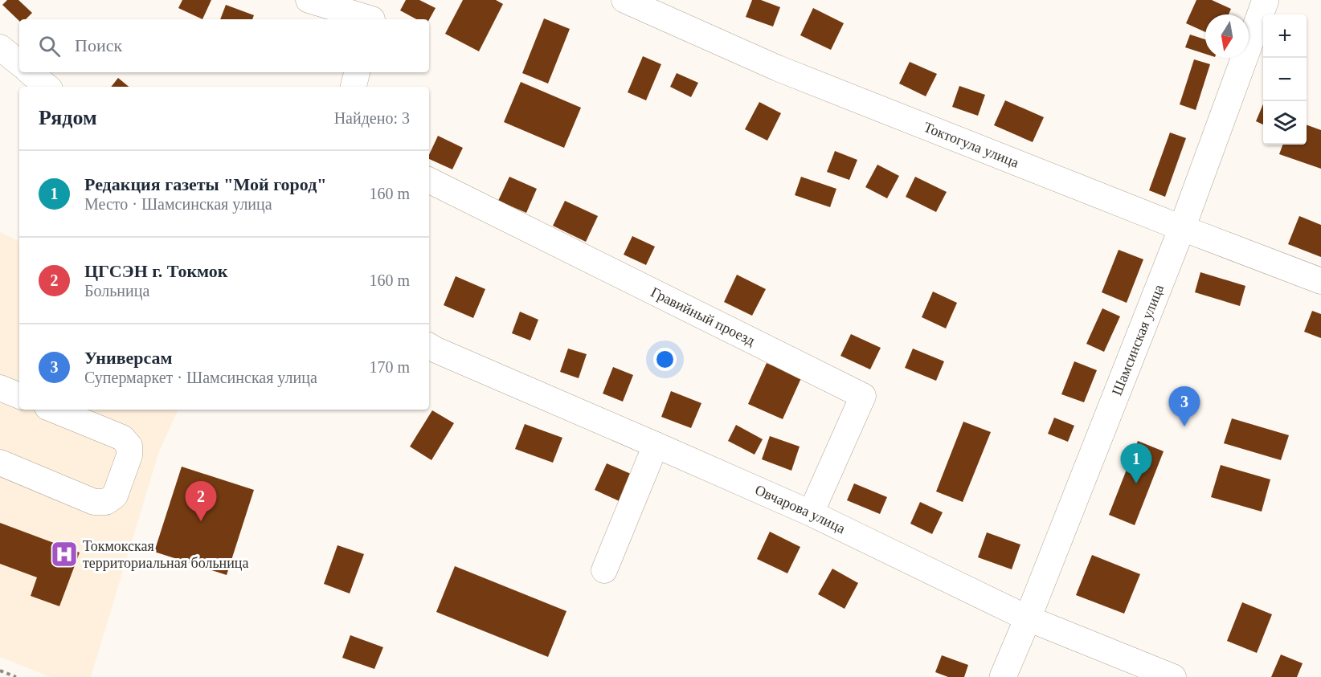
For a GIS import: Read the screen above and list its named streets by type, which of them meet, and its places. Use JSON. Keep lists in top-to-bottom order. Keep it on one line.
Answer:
{"streets":{"main road":["Шамсинская улица"],"street":["Токтогула улица","Гравийный проезд","Овчарова улица"]},"crossings":[["Токтогула улица","Шамсинская улица"],["Гравийный проезд","Овчарова улица"],["Шамсинская улица","Овчарова улица"]],"places":{"hospital":["Токмокская территориальная больница"]},"north":"bottom","page":{"map_buttons":["+","−"],"search":"Поиск","heading":["Рядом","Найдено: 3"],"list":[{"mark":"1","name":"Редакция газеты \"Мой город\"","note":"Место · Шамсинская улица","value":"160 m"},{"mark":"2","name":"ЦГСЭН г. Токмок","note":"Больница","value":"160 m"},{"mark":"3","name":"Универсам","note":"Супермаркет · Шамсинская улица","value":"170 m"}],"pins":["3","1","2"]}}
